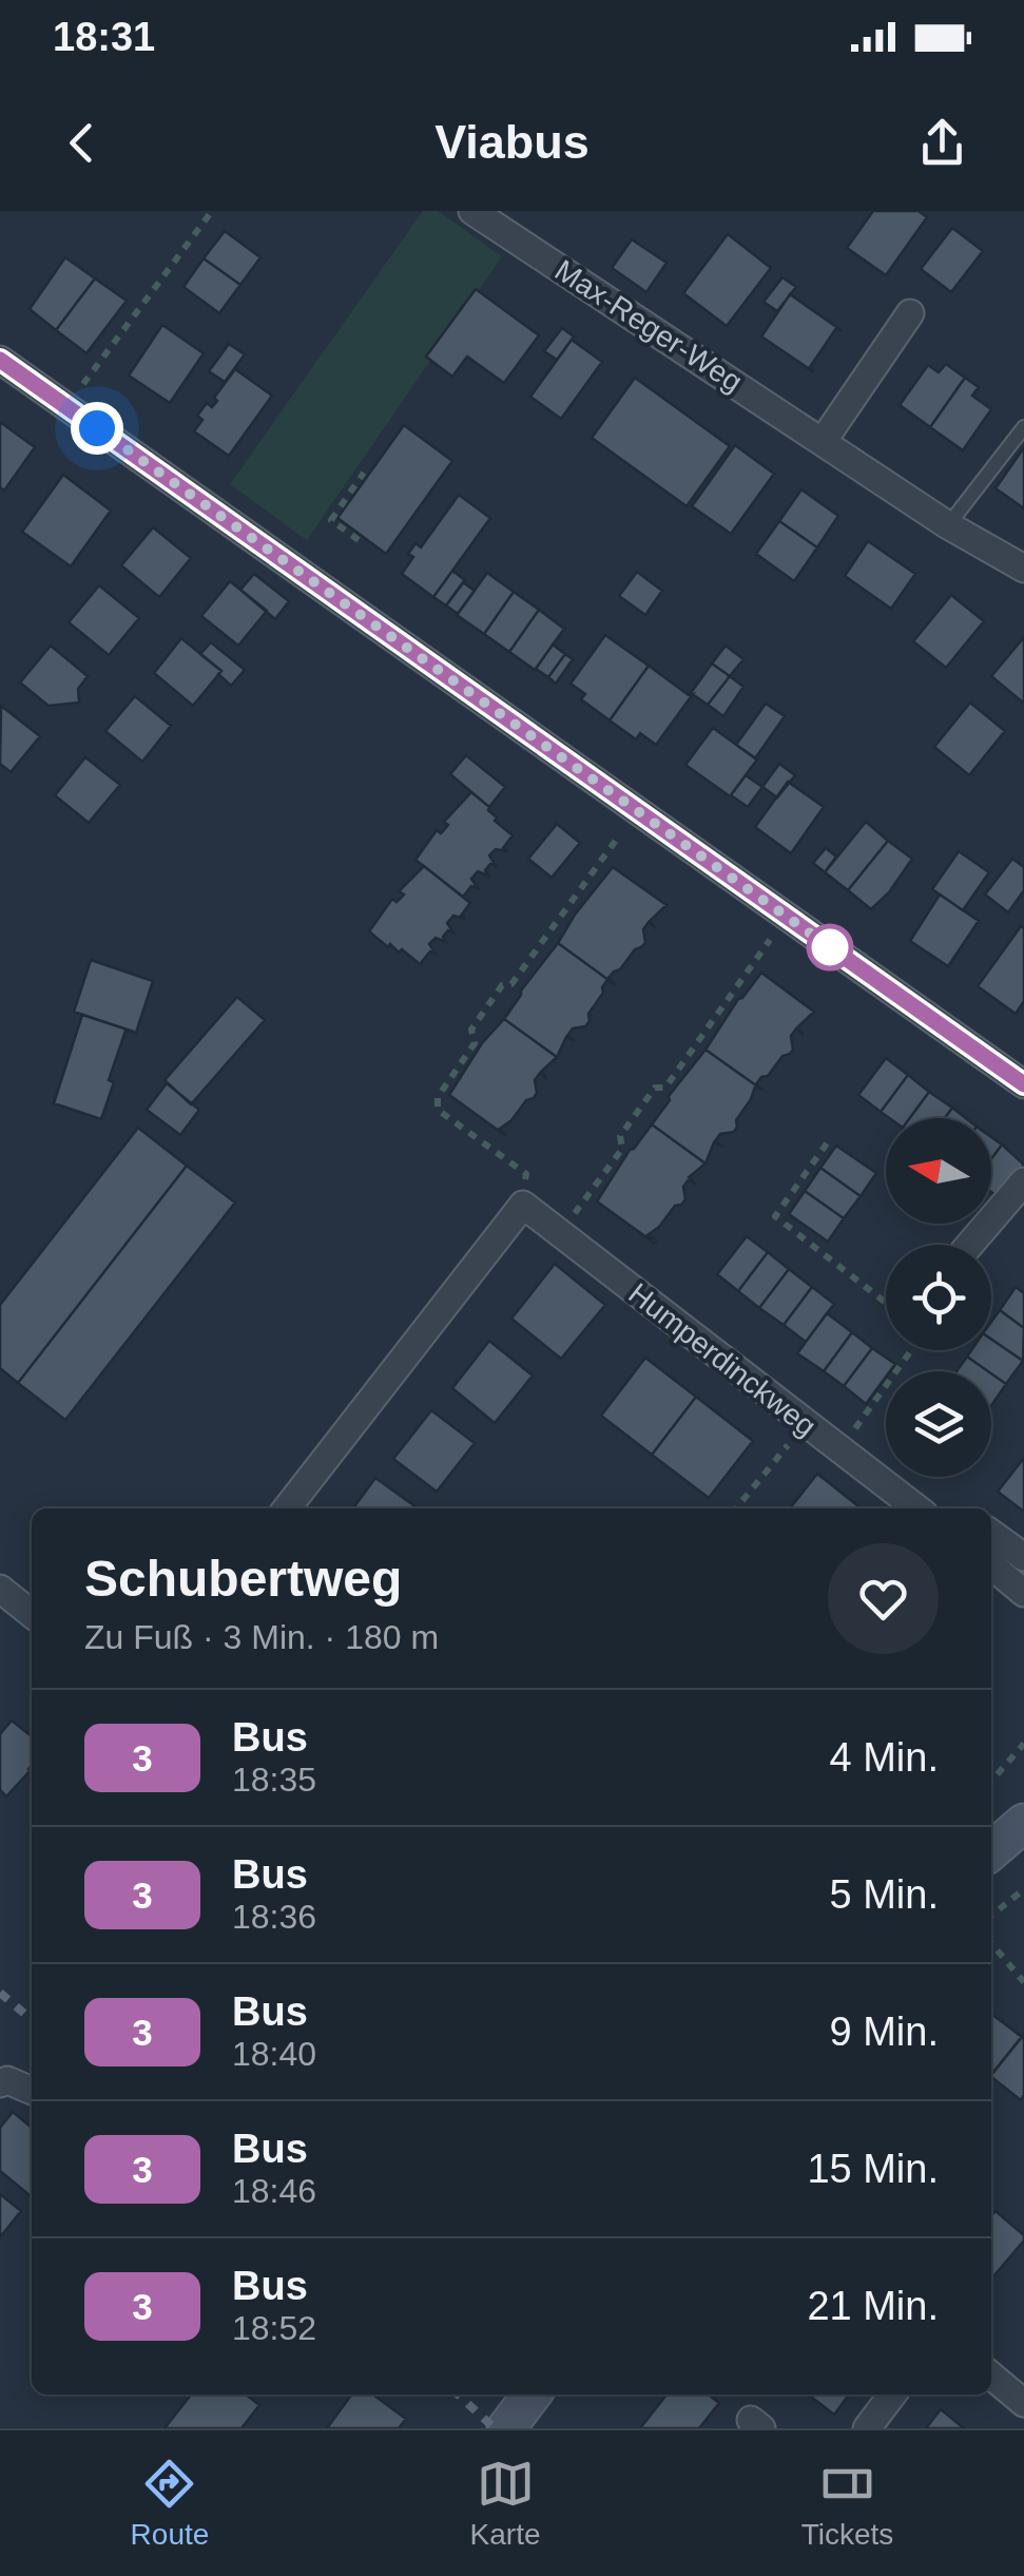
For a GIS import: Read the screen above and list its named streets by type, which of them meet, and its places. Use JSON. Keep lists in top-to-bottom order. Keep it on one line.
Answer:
{"streets":{"street":["Max-Reger-Weg","Humperdinckweg"]},"lines":["bus line 3"],"north":"left","page":{"status":"18:31","header":"Viabus","heading":["Schubertweg","Zu Fuß · 3 Min. · 180 m"],"list":[{"mark":"3","name":"Bus","note":"18:35","value":"4 Min."},{"mark":"3","name":"Bus","note":"18:36","value":"5 Min."},{"mark":"3","name":"Bus","note":"18:40","value":"9 Min."},{"mark":"3","name":"Bus","note":"18:46","value":"15 Min."},{"mark":"3","name":"Bus","note":"18:52","value":"21 Min."}],"tabs":["Route","Karte","Tickets"]}}
